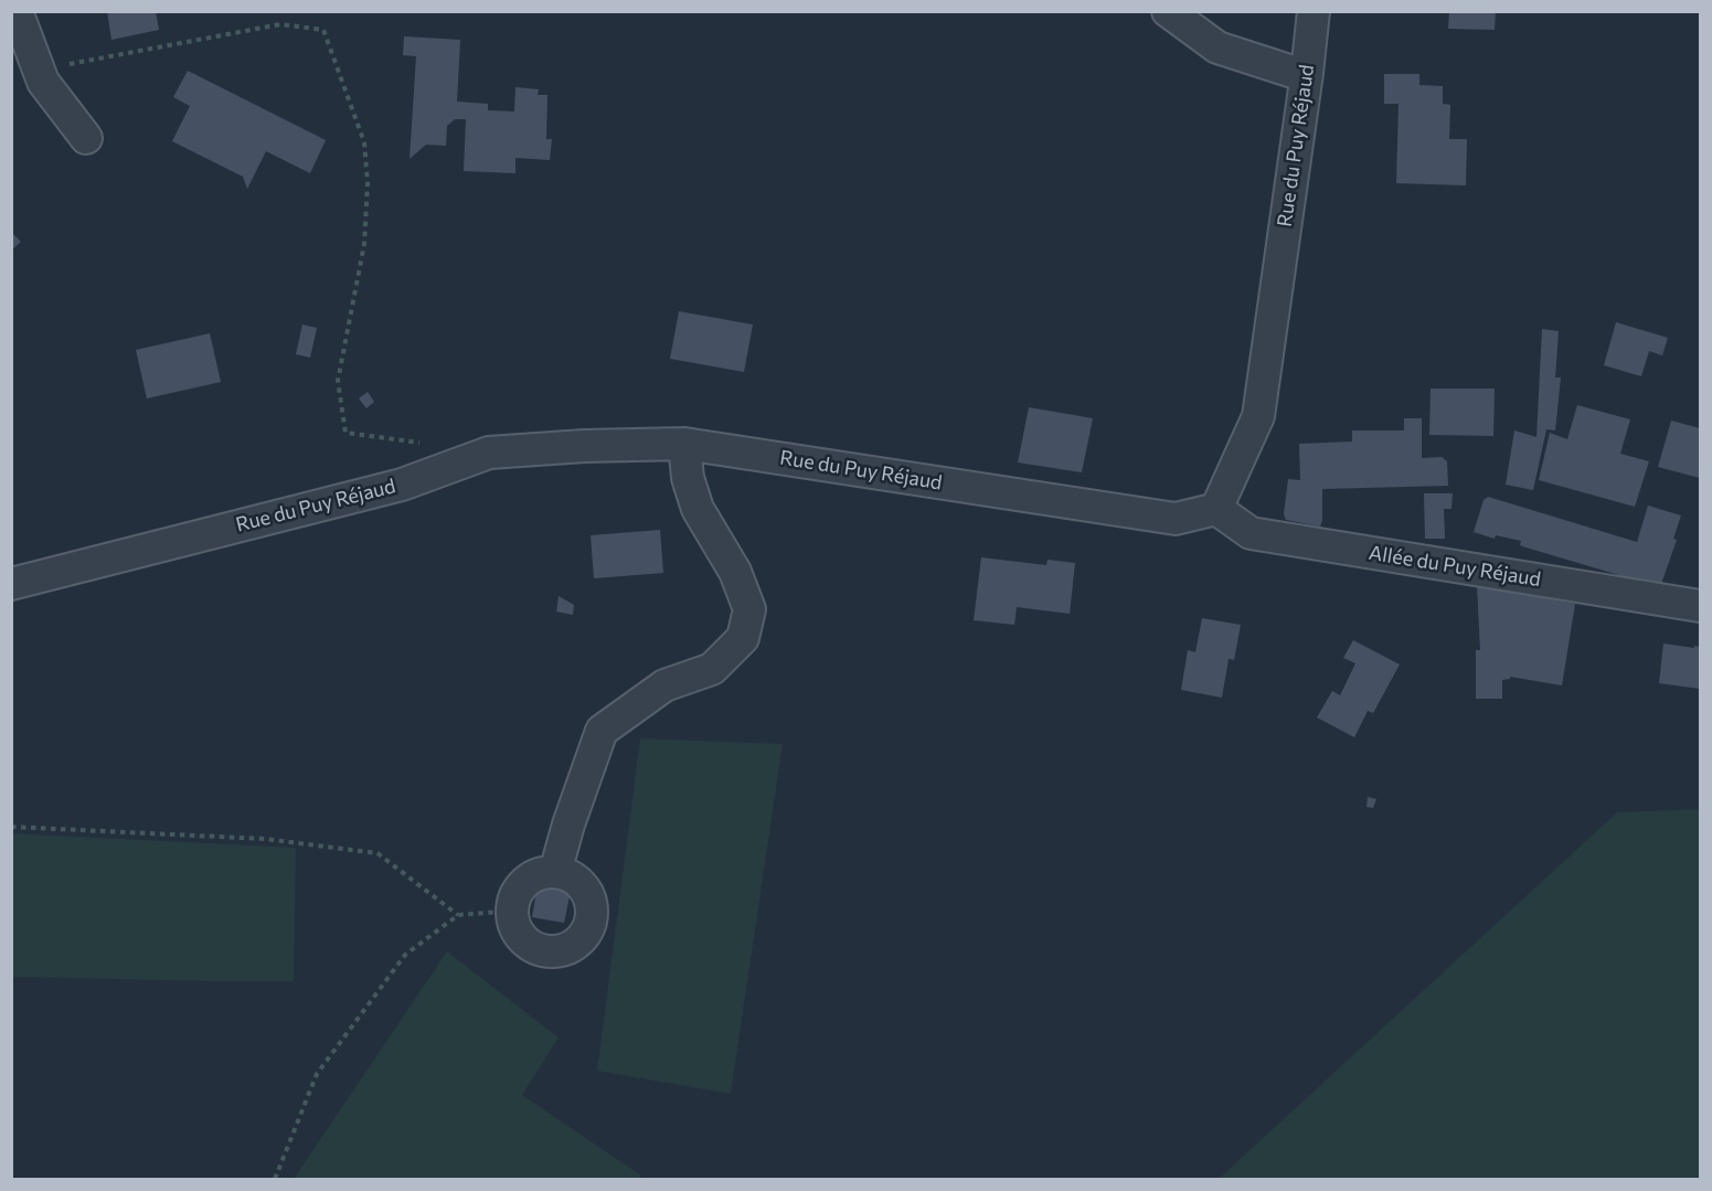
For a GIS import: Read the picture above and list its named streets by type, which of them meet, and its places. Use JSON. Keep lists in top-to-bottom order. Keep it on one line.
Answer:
{"streets":{"street":["Rue du Puy Réjaud","Allée du Puy Réjaud"]},"crossings":[["Rue du Puy Réjaud","Allée du Puy Réjaud"]]}
